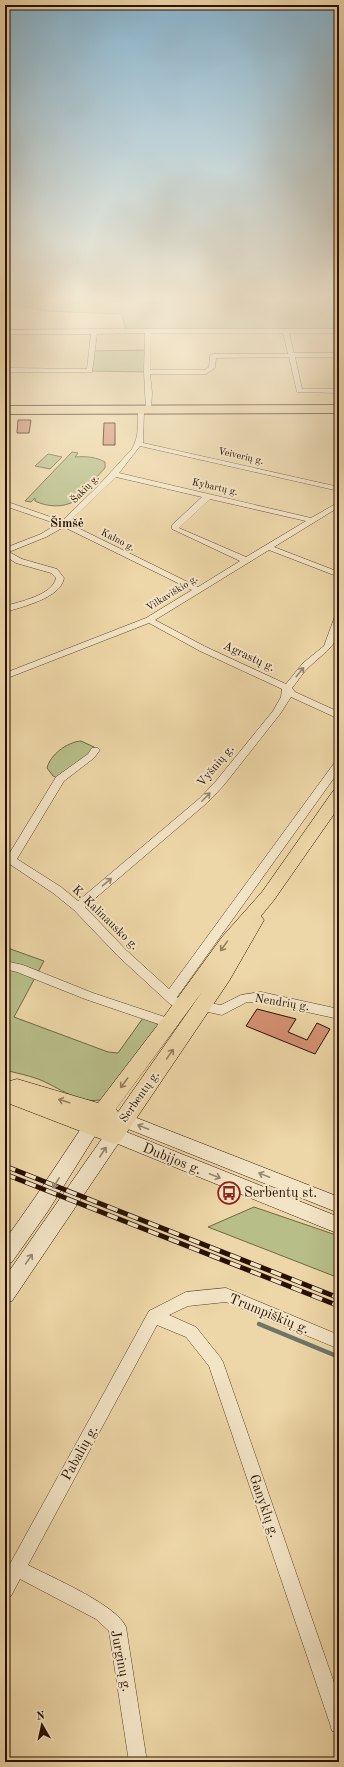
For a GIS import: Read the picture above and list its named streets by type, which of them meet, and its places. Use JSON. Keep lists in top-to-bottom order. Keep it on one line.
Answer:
{"streets":{"main road":["Serbentų g.","Dubijos g."],"street":["Veiverių g.","Kybartų g.","Šakių g.","Kalno g.","Vilkaviškio g.","Agrastų g.","Vyšnių g.","K. Kalinausko g.","Nendrių g.","Trumpiškių g.","Pabalių g.","Ganyklų g.","Jurginų g."]},"crossings":[["Veiverių g.","Šakių g."],["Kybartų g.","Šakių g."],["Kybartų g.","Vilkaviškio g."],["Šakių g.","Kalno g."],["Kalno g.","Vilkaviškio g."],["Vilkaviškio g.","Agrastų g."],["Agrastų g.","Vyšnių g."],["Vyšnių g.","K. Kalinausko g."],["K. Kalinausko g.","Serbentų g."],["Nendrių g.","Serbentų g."],["Serbentų g.","Dubijos g."],["Trumpiškių g.","Pabalių g."],["Trumpiškių g.","Ganyklų g."],["Pabalių g.","Ganyklų g."],["Pabalių g.","Jurginų g."]],"districts":["Šimšė"],"places":{"bus stop":["Serbentų st."]},"north":"top"}
